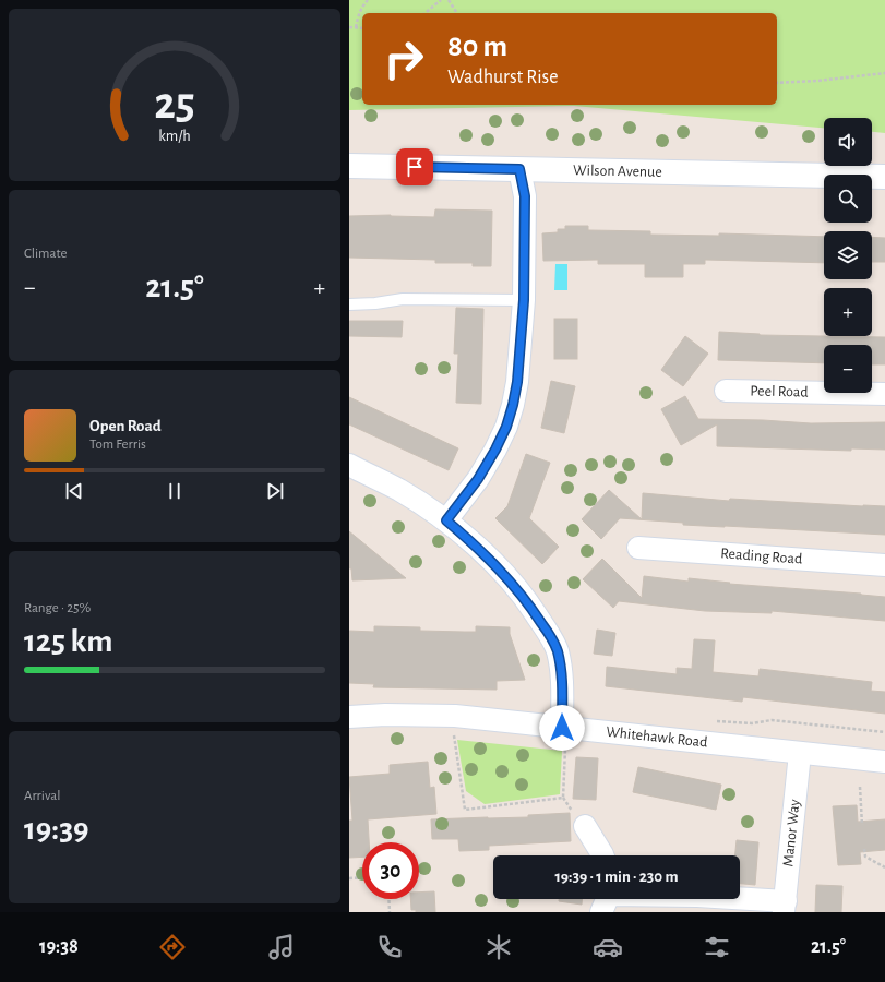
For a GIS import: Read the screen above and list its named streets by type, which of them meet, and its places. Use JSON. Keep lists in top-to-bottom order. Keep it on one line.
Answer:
{"streets":{"street":["Wilson Avenue","Peel Road","Reading Road","Whitehawk Road","Manor Way"]},"crossings":[["Whitehawk Road","Manor Way"]],"page":{"turn":["80 m","Wadhurst Rise"],"map_buttons":["+","−"],"tile":["Climate",["Range · 25%","125 km"],["Arrival","19:39"]],"heat":["−","21.5°","+"],"song":["Open Road","Tom Ferris"],"limit":"30","trip":"19:39 · 1 min · 230 m","tabs":["19:38","21.5°"],"gauge":["25","km/h"]}}
